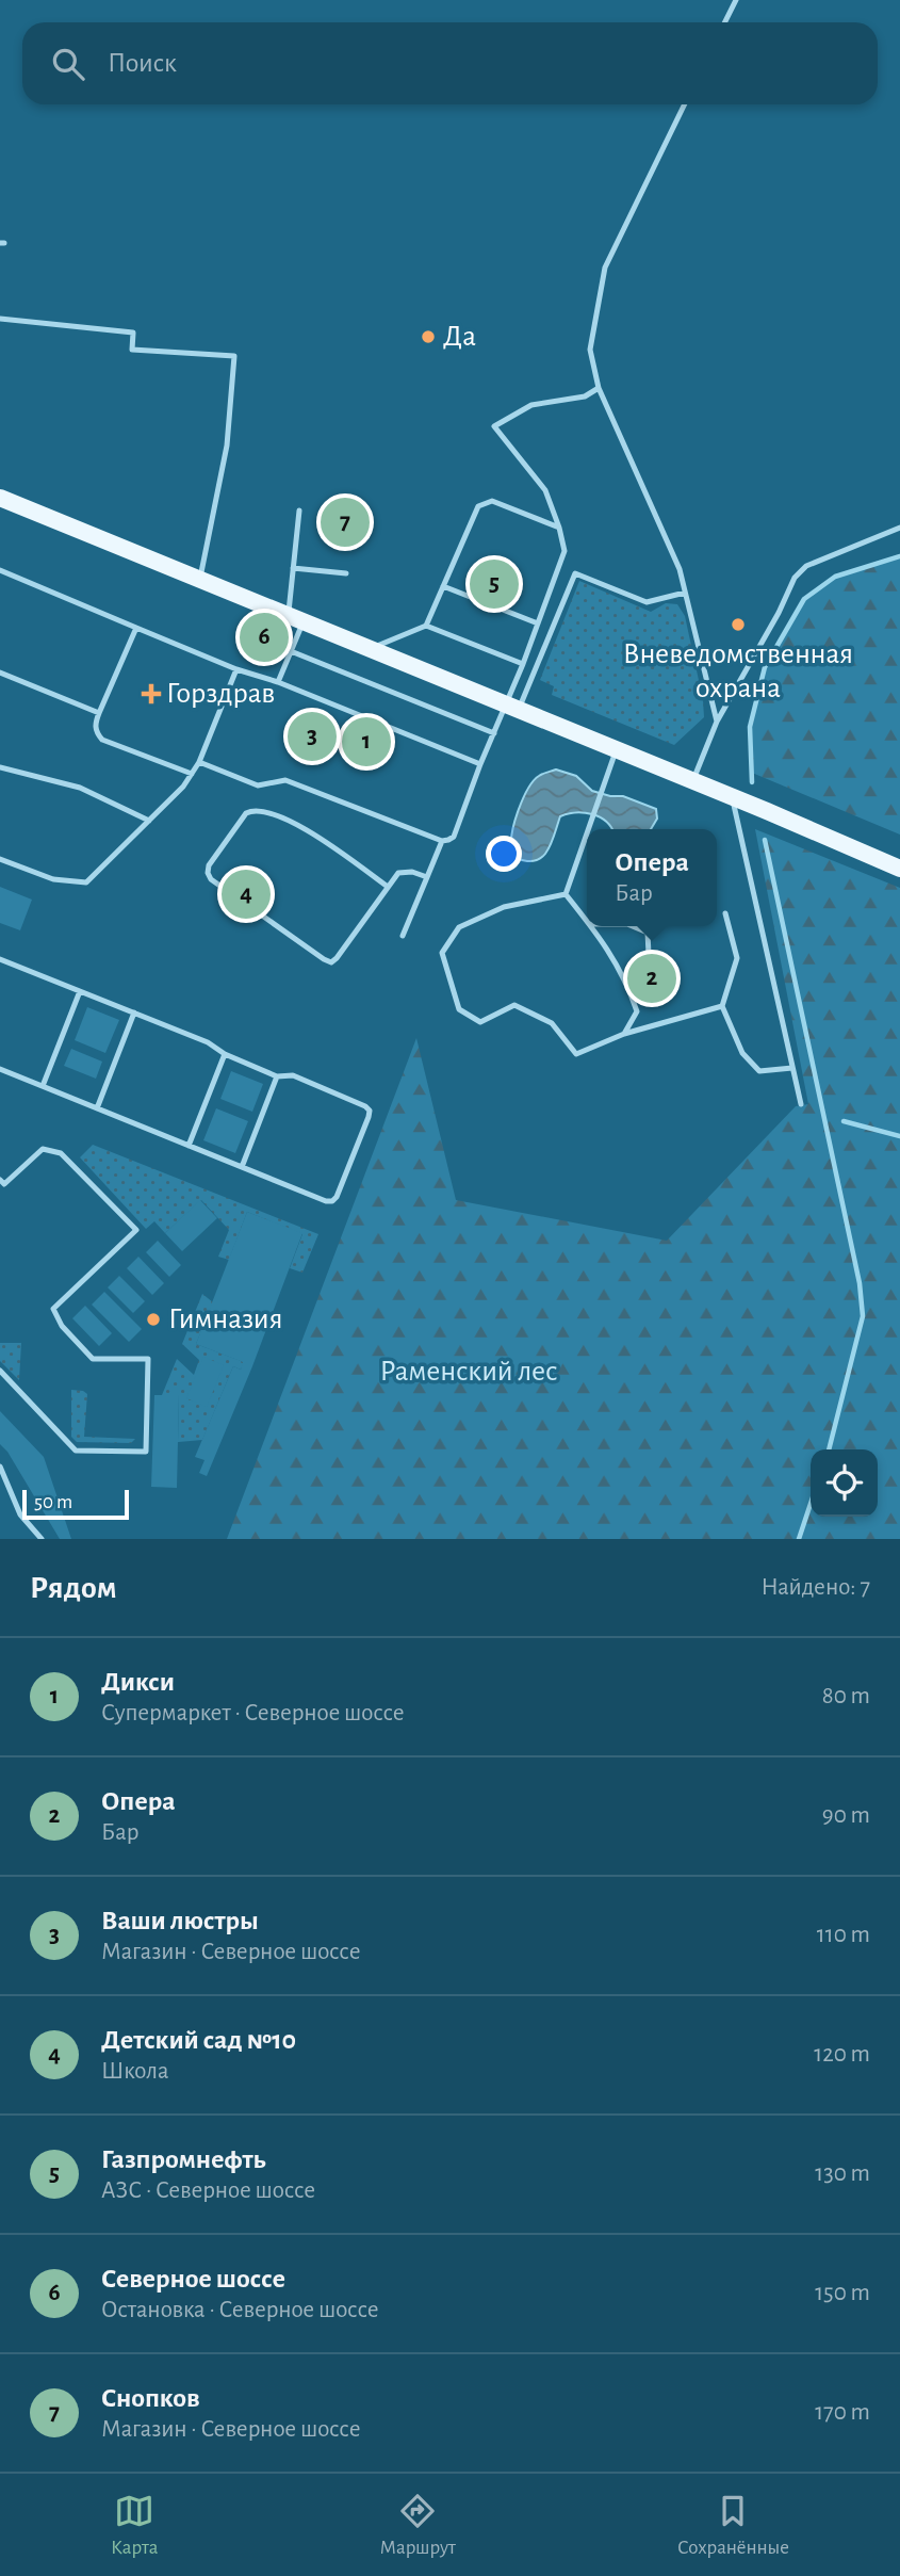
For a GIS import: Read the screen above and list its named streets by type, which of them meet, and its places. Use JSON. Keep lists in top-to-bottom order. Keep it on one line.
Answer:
{"parks":["Раменский лес"],"places":{"other":["Да","Вневедомственная охрана","Гимназия"],"health":["Горздрав"]},"scale_bar":"50 m","page":{"search":"Поиск","pins":["7","5","6","3","1","4","2"],"popup":["Опера","Бар"],"scale":"50 m","heading":["Рядом","Найдено: 7"],"list":[{"mark":"1","name":"Дикси","note":"Супермаркет · Северное шоссе","value":"80 m"},{"mark":"2","name":"Опера","note":"Бар","value":"90 m"},{"mark":"3","name":"Ваши люстры","note":"Магазин · Северное шоссе","value":"110 m"},{"mark":"4","name":"Детский сад №10","note":"Школа","value":"120 m"},{"mark":"5","name":"Газпромнефть","note":"АЗС · Северное шоссе","value":"130 m"},{"mark":"6","name":"Северное шоссе","note":"Остановка · Северное шоссе","value":"150 m"},{"mark":"7","name":"Снопков","note":"Магазин · Северное шоссе","value":"170 m"}],"nav":["Карта","Маршрут","Сохранённые"]}}
